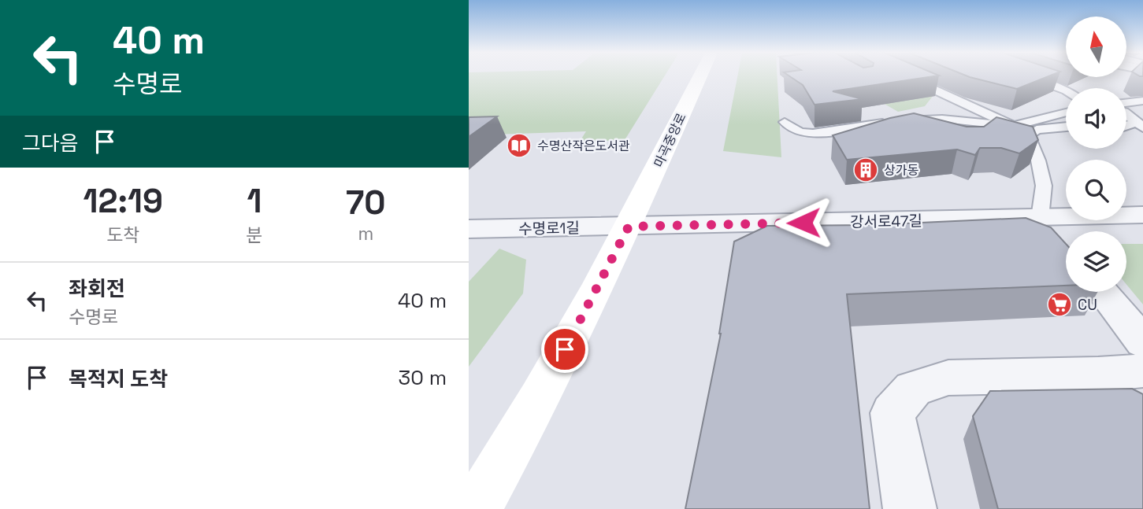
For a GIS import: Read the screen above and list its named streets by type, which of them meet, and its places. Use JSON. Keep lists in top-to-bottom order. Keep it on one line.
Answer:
{"streets":{"main road":["마곡중앙로"],"street":["강서로47길","수명로1길"]},"crossings":[["마곡중앙로","강서로47길"],["마곡중앙로","수명로1길"],["강서로47길","수명로1길"]],"places":{"library":["수명산작은도서관"],"building":["상가동"],"supermarket":["CU"]},"north":"top","page":{"turn":["40 m","수명로"],"then":"그다음","eta":["12:19","도착","1","분","70","m"],"list":[{"name":"좌회전","note":"수명로","value":"40 m"},{"name":"목적지 도착","value":"30 m"}]}}
